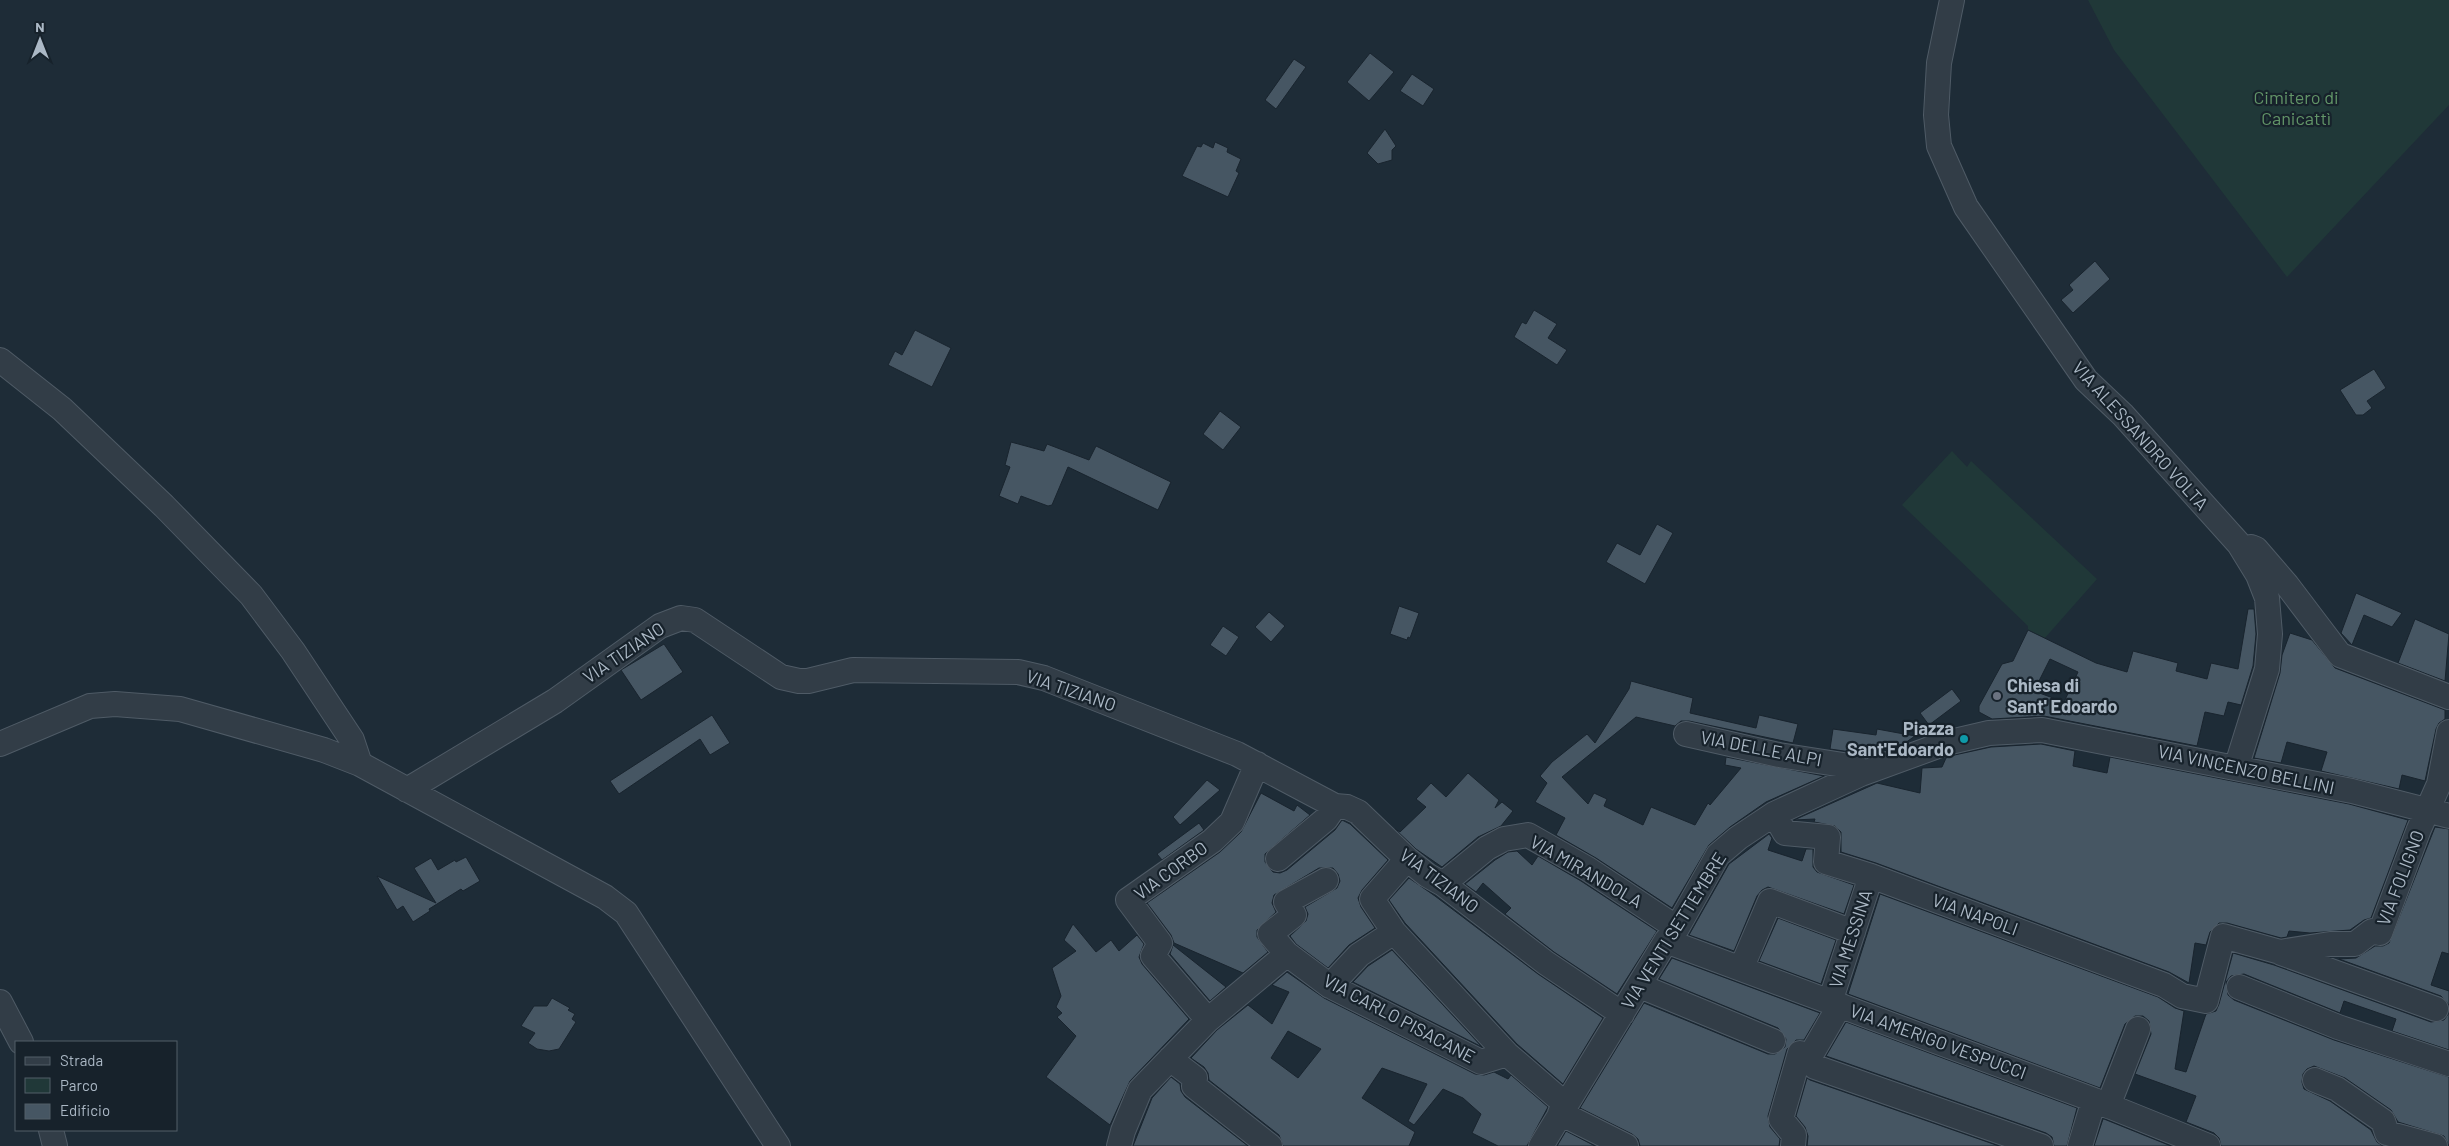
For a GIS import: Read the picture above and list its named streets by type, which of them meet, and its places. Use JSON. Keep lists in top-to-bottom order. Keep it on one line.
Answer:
{"streets":{"street":["VIA ALESSANDRO VOLTA","VIA TIZIANO","VIA DELLE ALPI","VIA VINCENZO BELLINI","VIA CORBO","VIA MIRANDOLA","VIA FOLIGNO","VIA NAPOLI","VIA VENTI SETTEMBRE","VIA MESSINA","VIA CARLO PISACANE","VIA AMERIGO VESPUCCI"]},"crossings":[["VIA ALESSANDRO VOLTA","VIA VINCENZO BELLINI"],["VIA TIZIANO","VIA CORBO"],["VIA TIZIANO","VIA MIRANDOLA"],["VIA TIZIANO","VIA VENTI SETTEMBRE"],["VIA DELLE ALPI","VIA VINCENZO BELLINI"],["VIA DELLE ALPI","VIA VENTI SETTEMBRE"],["VIA VINCENZO BELLINI","VIA FOLIGNO"],["VIA VINCENZO BELLINI","VIA VENTI SETTEMBRE"],["VIA MIRANDOLA","VIA VENTI SETTEMBRE"],["VIA MIRANDOLA","VIA AMERIGO VESPUCCI"],["VIA FOLIGNO","VIA NAPOLI"],["VIA NAPOLI","VIA VENTI SETTEMBRE"],["VIA NAPOLI","VIA MESSINA"],["VIA VENTI SETTEMBRE","VIA AMERIGO VESPUCCI"],["VIA MESSINA","VIA AMERIGO VESPUCCI"]],"parks":["Cimitero di Canicattì"],"places":["Chiesa di Sant' Edoardo","Piazza Sant'Edoardo"],"legend":["Strada","Parco","Edificio"],"north":"top"}
